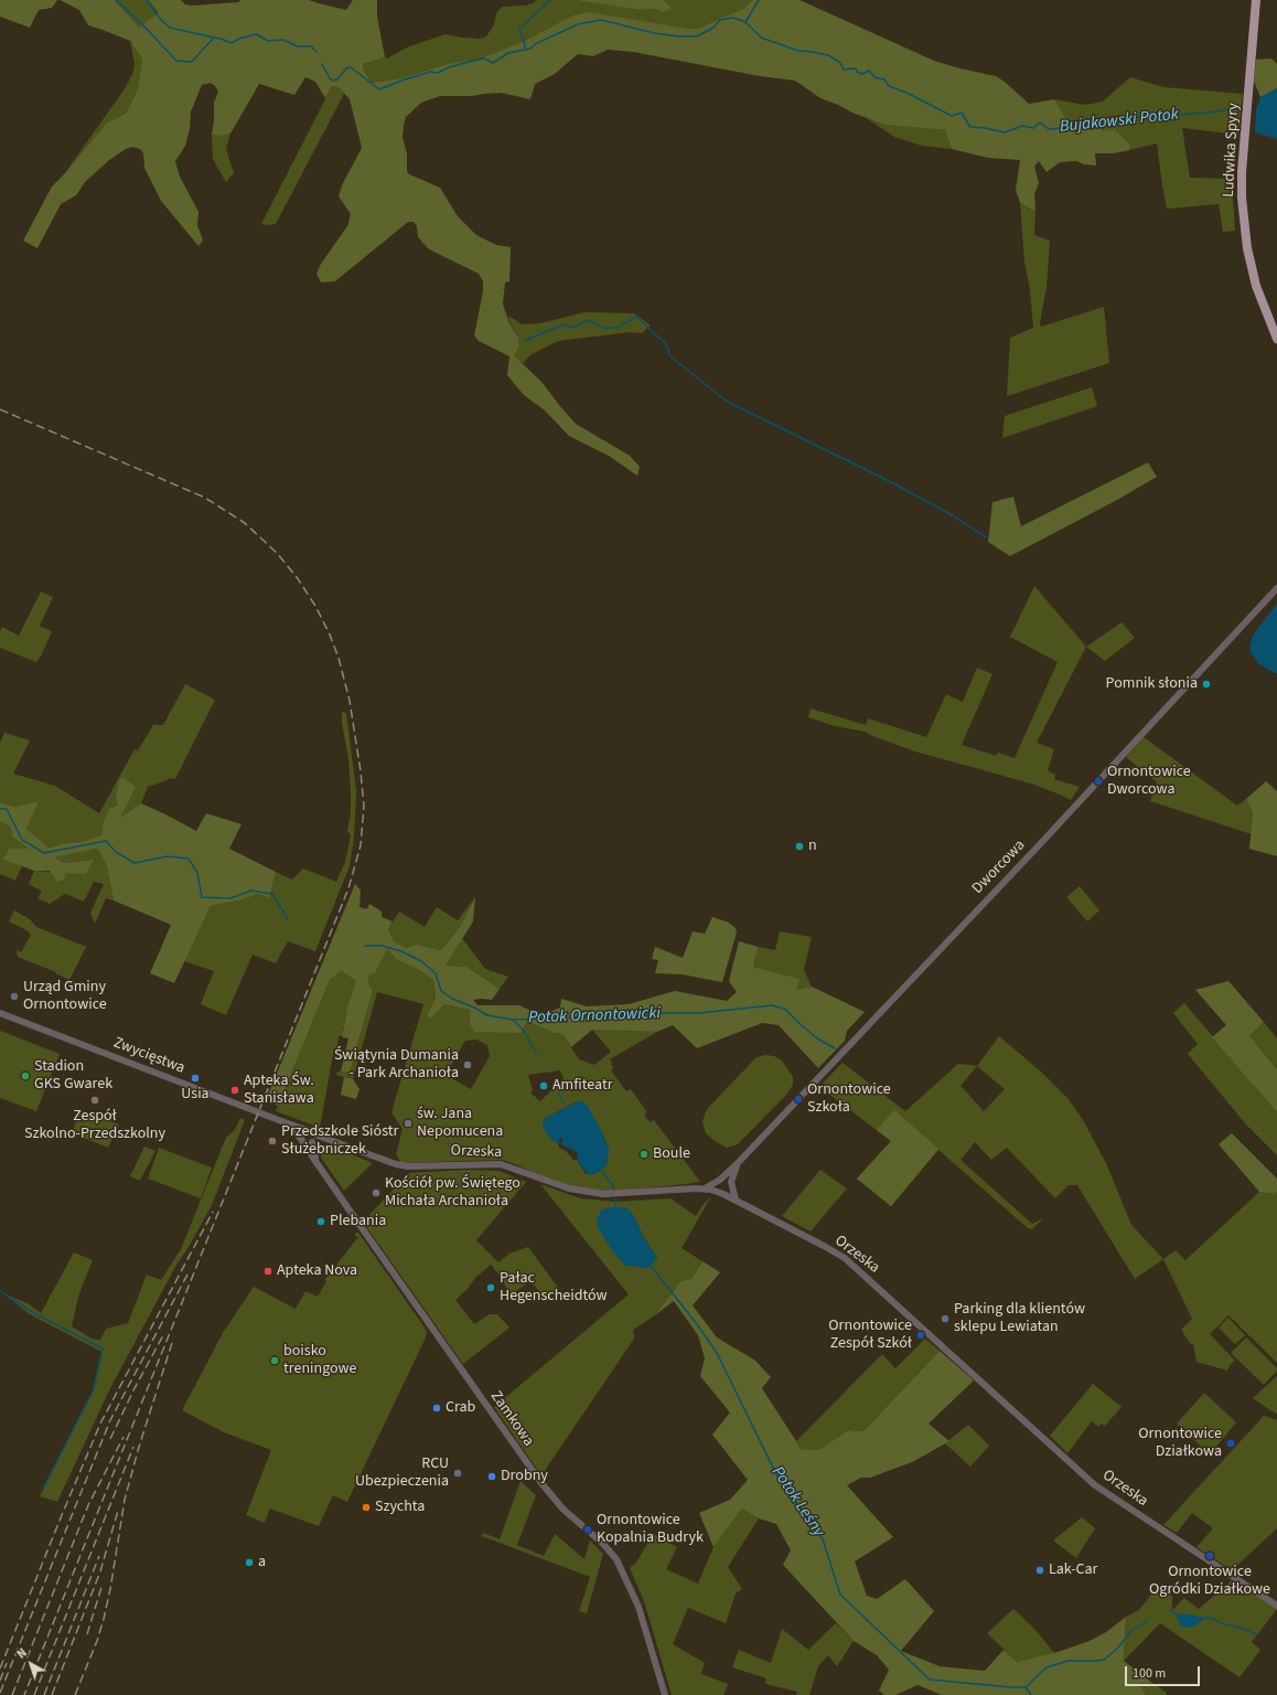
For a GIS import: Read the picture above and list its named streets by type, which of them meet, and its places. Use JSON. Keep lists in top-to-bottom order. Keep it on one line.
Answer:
{"streets":{"main road":["Ludwika Spyry"],"street":["Dworcowa","Zwycięstwa","Orzeska","Zamkowa"]},"crossings":[["Dworcowa","Orzeska"],["Zwycięstwa","Orzeska"],["Zwycięstwa","Zamkowa"],["Orzeska","Zamkowa"]],"water":["Bujakowski Potok","Potok Ornontowicki","Potok Leśny"],"places":["Pomnik słonia","Ornontowice Dworcowa","n","Urząd Gminy Ornontowice","Świątynia Dumania - Park Archanioła","Stadion GKS Gwarek","Usia","Amfiteatr","Apteka Św. Stanisława","Ornontowice Szkoła","Zespół Szkolno-Przedszkolny","św. Jana Nepomucena","Przedszkole Sióstr Służebniczek","Boule","Kościół pw. Świętego Michała Archanioła","Plebania","Apteka Nova","Pałac Hegenscheidtów","Parking dla klientów sklepu Lewiatan","Ornontowice Zespół Szkół","boisko treningowe","Crab","Ornontowice Działkowa","RCU Ubezpieczenia","Drobny","Szychta","Ornontowice Kopalnia Budryk","Ornontowice Ogródki Działkowe","a","Lak-Car"],"scale_bar":"100 m","north":"top left"}
